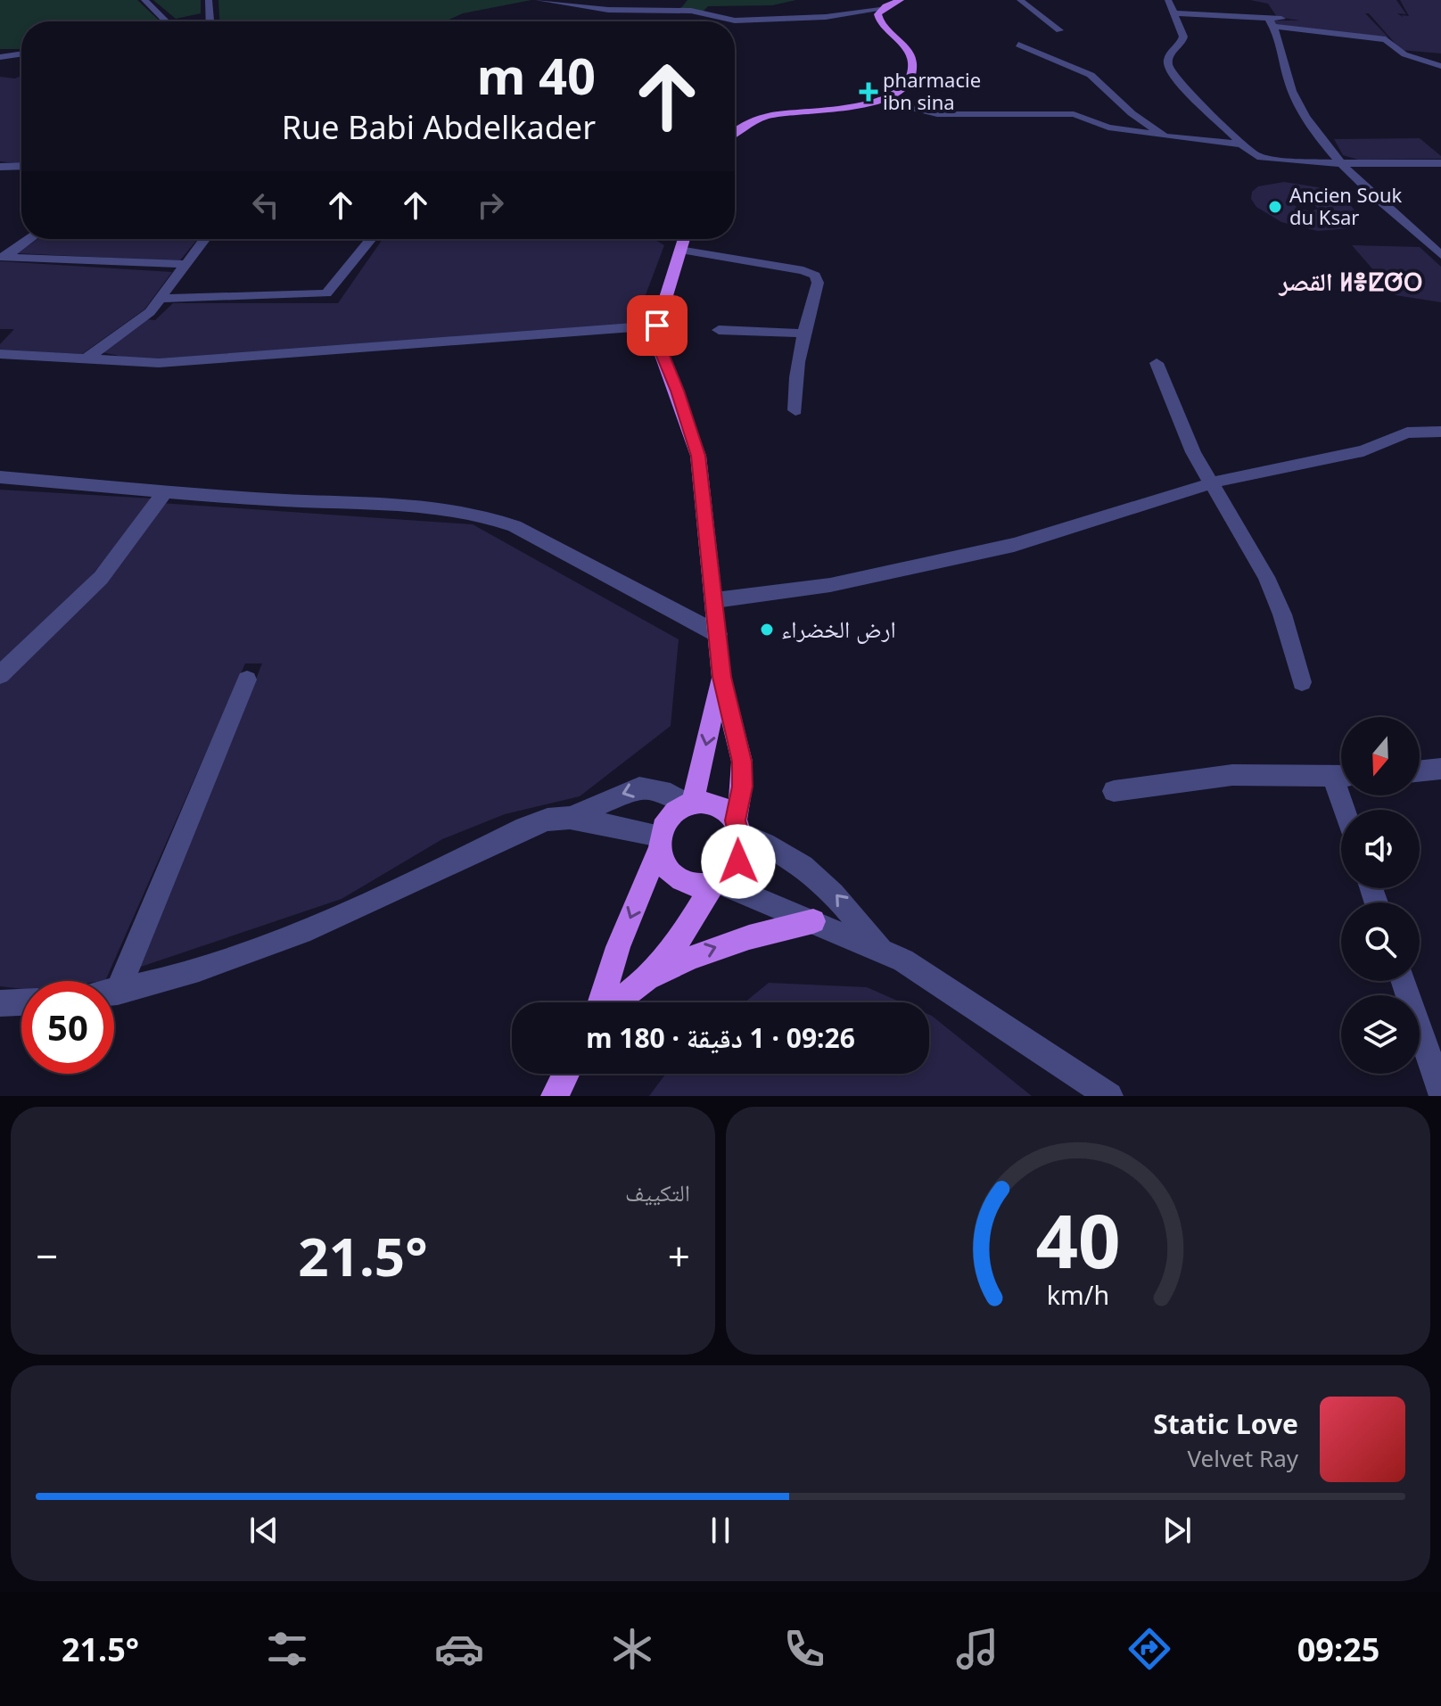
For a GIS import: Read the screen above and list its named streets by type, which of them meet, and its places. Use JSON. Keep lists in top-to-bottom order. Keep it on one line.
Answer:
{"districts":["القصر ⵍⴻⵇⵚⵔ"],"places":{"health":["pharmacie ibn sina"],"other":["Ancien Souk du Ksar","ارض الخضراء"]},"north":"bottom","page":{"turn":["40 m","Rue Babi Abdelkader"],"limit":"50","trip":"09:26 · 1 دقيقة · 180 m","tile":"التكييف","heat":["−","21.5°","+"],"song":["Static Love","Velvet Ray"],"tabs":["09:25","21.5°"],"gauge":["40","km/h"]}}
